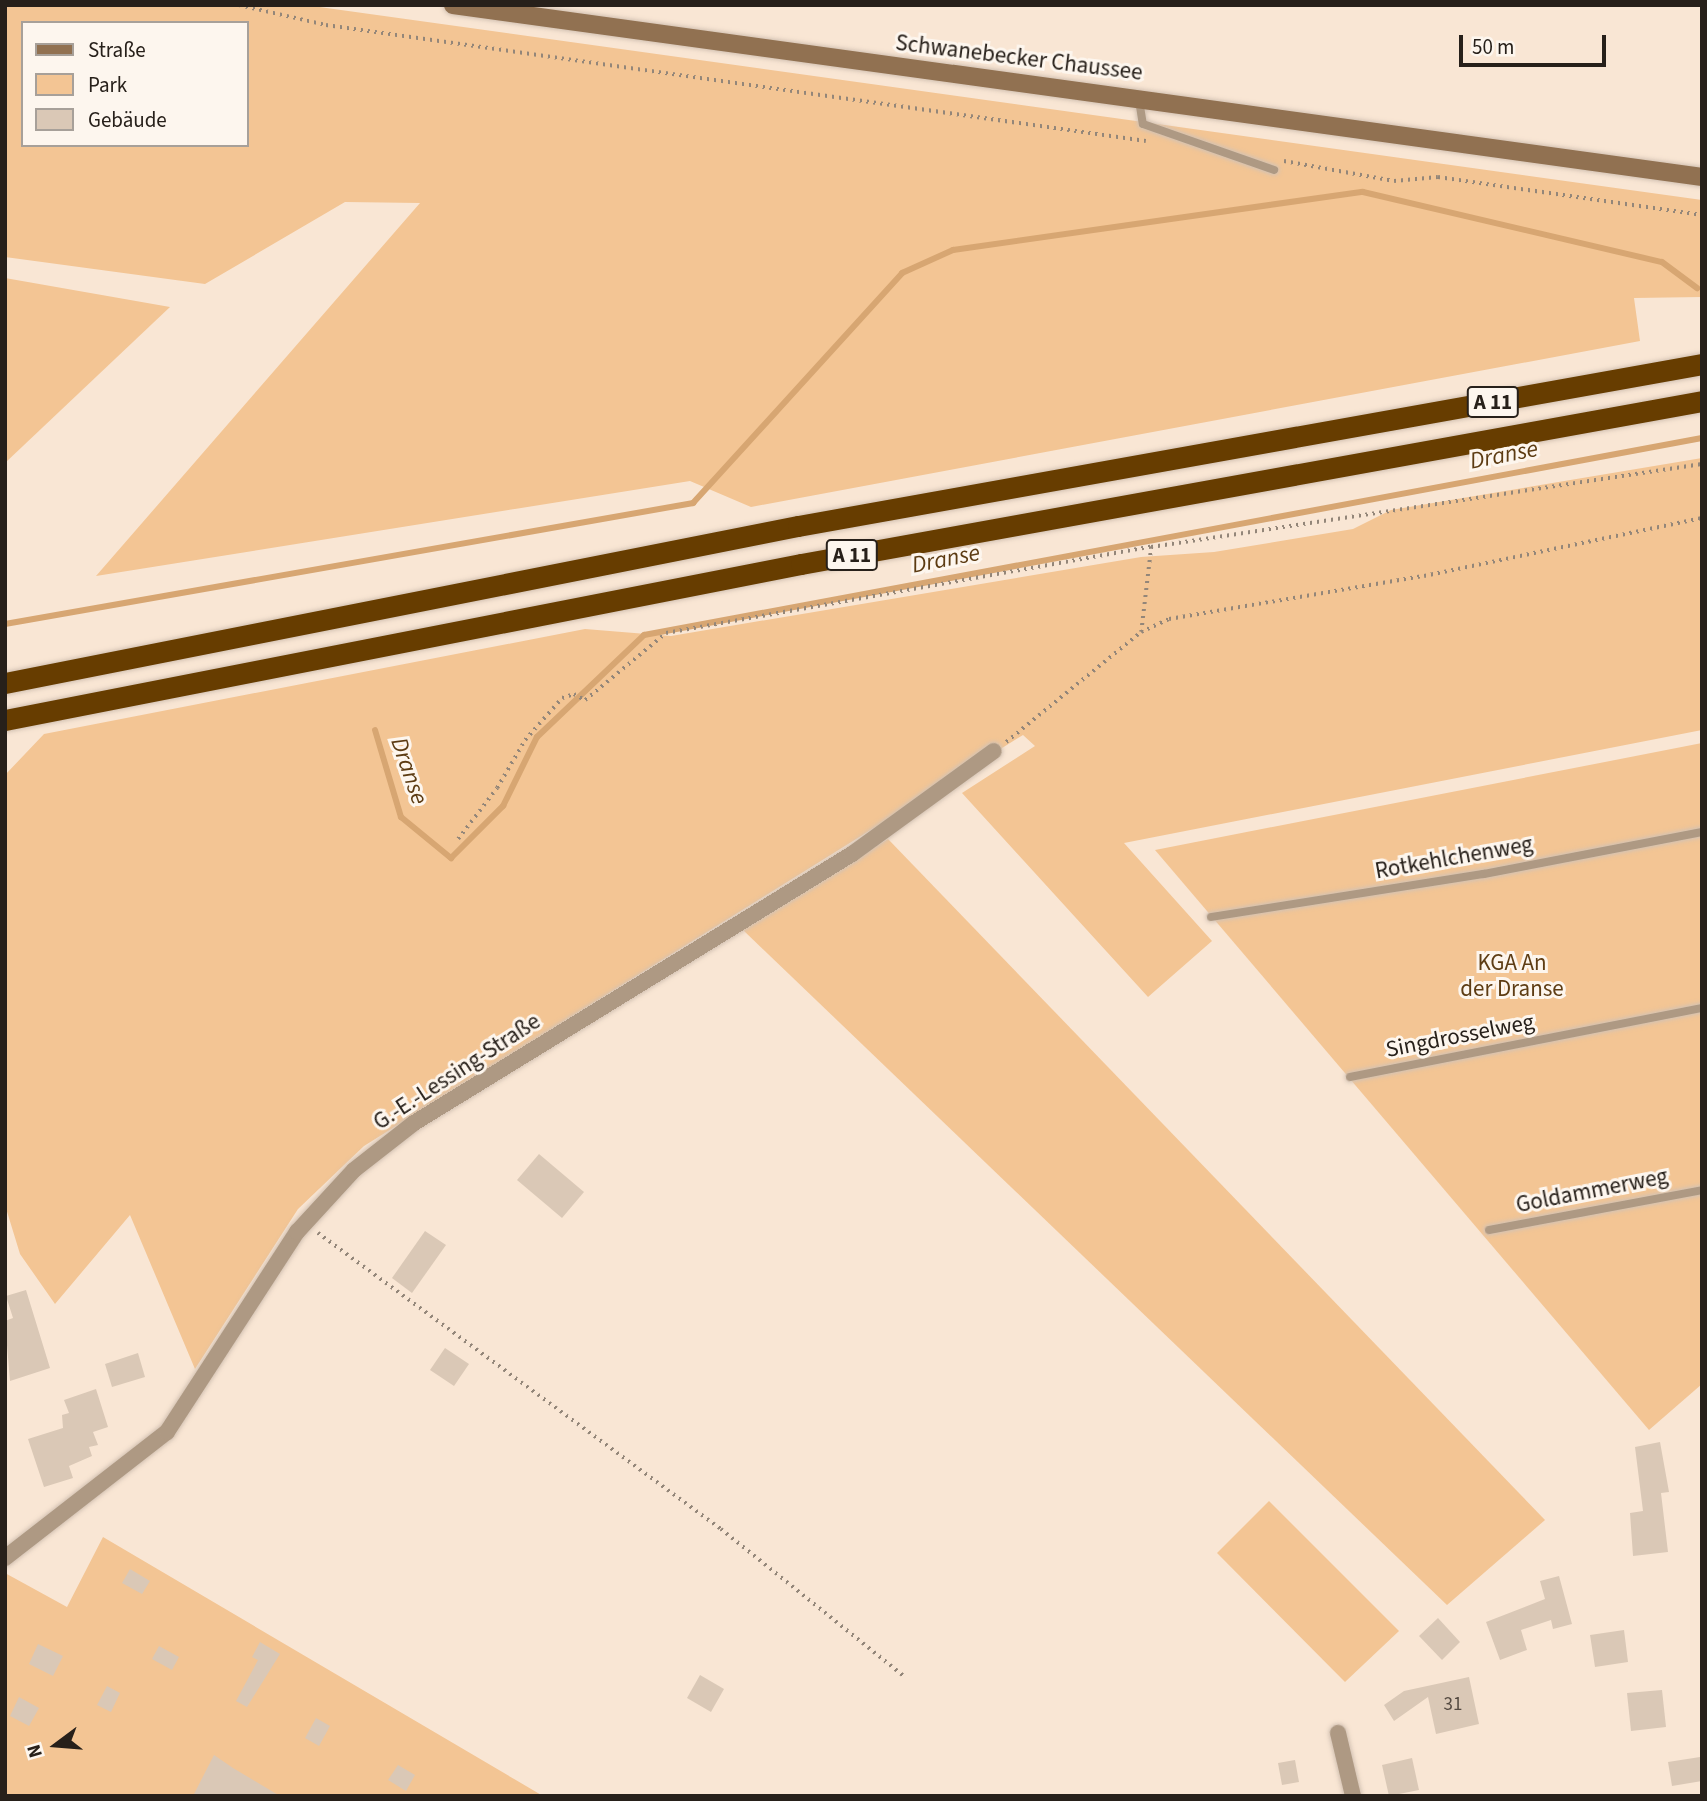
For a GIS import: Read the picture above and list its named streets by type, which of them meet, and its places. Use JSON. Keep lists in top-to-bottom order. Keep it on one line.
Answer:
{"streets":{"highway":["A 11"],"main road":["Schwanebecker Chaussee"],"street":["G.-E.-Lessing-Straße"],"lane":["Rotkehlchenweg","Singdrosselweg","Goldammerweg"]},"water":["Dranse"],"parks":["KGA An der Dranse"],"house_numbers":["31"],"legend":["Straße","Park","Gebäude"],"scale_bar":"50 m","north":"left"}
